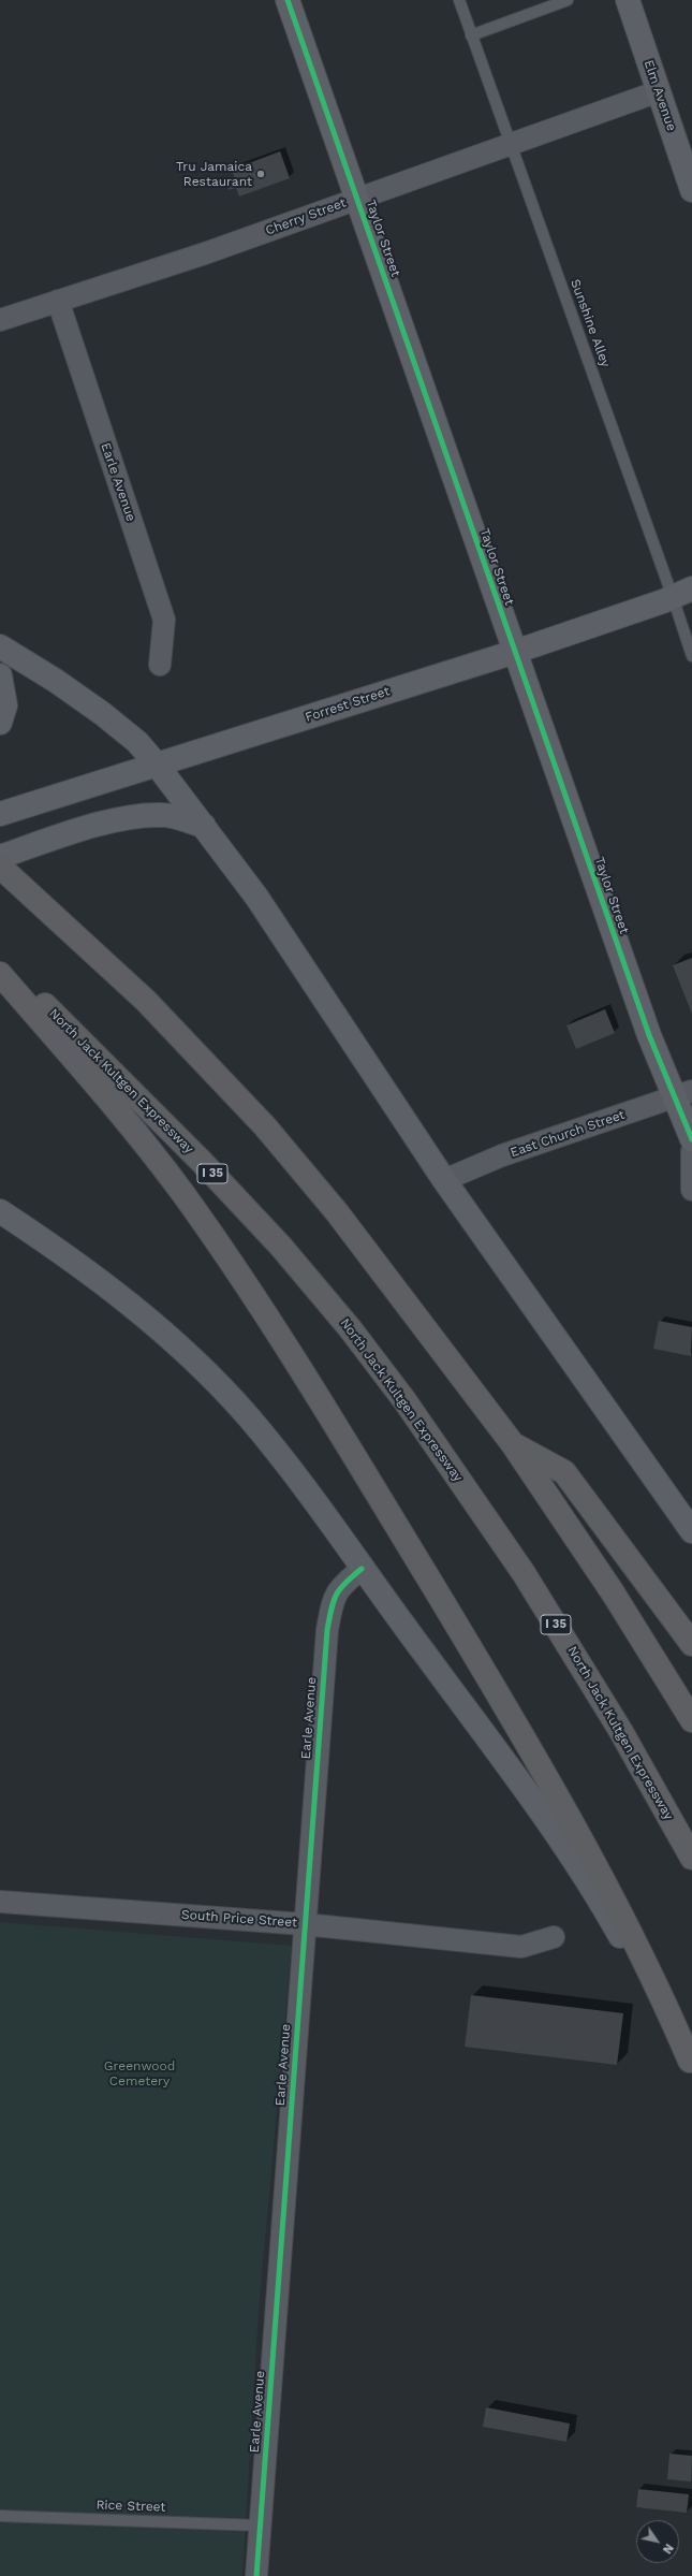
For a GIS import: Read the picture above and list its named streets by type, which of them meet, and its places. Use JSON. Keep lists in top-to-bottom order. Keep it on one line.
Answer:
{"streets":{"highway":["North Jack Kultgen Expressway","I 35"],"main road":["Elm Avenue","Taylor Street","Forrest Street"],"street":["Cherry Street","Earle Avenue","East Church Street","South Price Street"],"lane":["Sunshine Alley","Rice Street"]},"crossings":[["Elm Avenue","Cherry Street"],["Cherry Street","Taylor Street"],["Cherry Street","Sunshine Alley"],["Cherry Street","Earle Avenue"],["Taylor Street","Forrest Street"],["Taylor Street","East Church Street"],["Sunshine Alley","Forrest Street"],["Earle Avenue","South Price Street"],["Earle Avenue","Rice Street"]],"parks":["Greenwood Cemetery"],"places":["Tru Jamaica Restaurant"],"north":"bottom right"}
